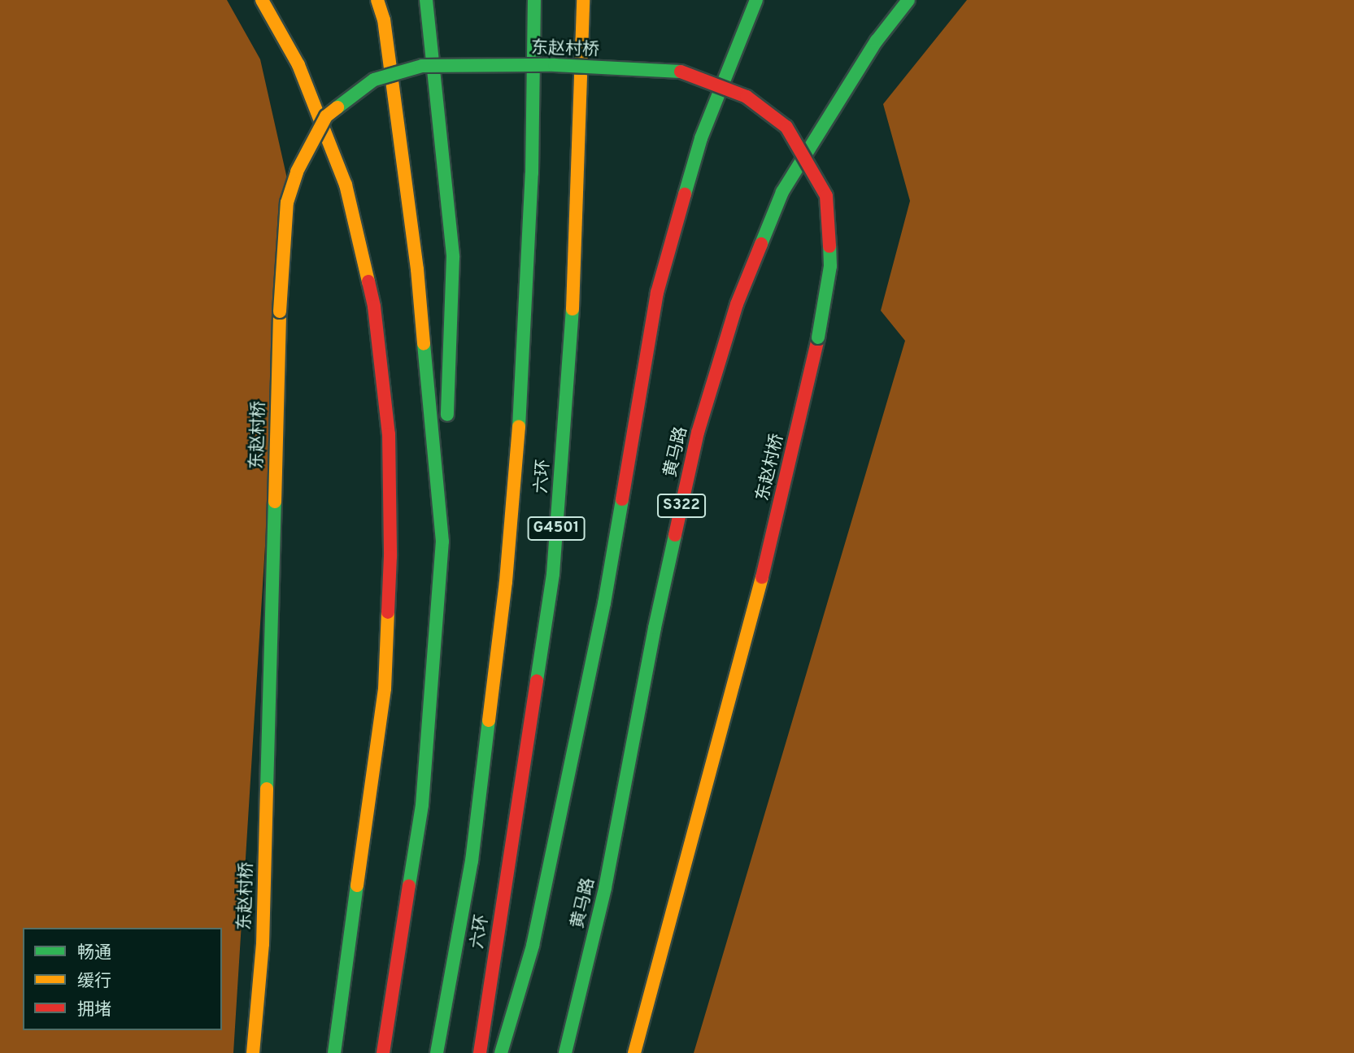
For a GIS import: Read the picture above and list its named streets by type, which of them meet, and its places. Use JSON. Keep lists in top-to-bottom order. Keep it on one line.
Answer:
{"streets":{"main road":["东赵村桥","黄马路","六环","S322","G4501"]},"legend":["畅通","缓行","拥堵"]}
